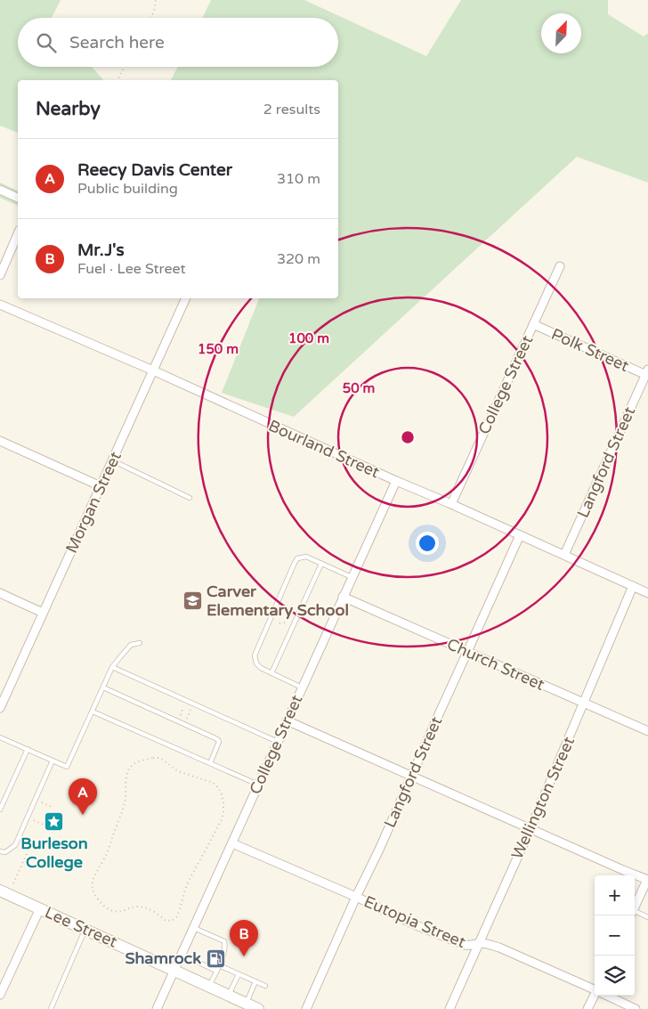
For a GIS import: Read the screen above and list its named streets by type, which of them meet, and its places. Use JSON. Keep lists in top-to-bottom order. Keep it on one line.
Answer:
{"streets":{"main road":["Lee Street"],"street":["Polk Street","College Street","Bourland Street","Langford Street","Morgan Street","Church Street","Wellington Street","Eutopia Street"]},"crossings":[["Polk Street","College Street"],["Polk Street","Langford Street"],["College Street","Bourland Street"],["College Street","Church Street"],["College Street","Eutopia Street"],["College Street","Lee Street"],["Bourland Street","Langford Street"],["Bourland Street","Morgan Street"],["Bourland Street","Wellington Street"],["Langford Street","Church Street"],["Langford Street","Eutopia Street"],["Church Street","Wellington Street"],["Wellington Street","Eutopia Street"]],"places":{"school or university":["Carver Elementary School"],"place":["Burleson College"],"fuel station":["Shamrock"]},"north":"top right","page":{"search":"Search here","heading":["Nearby","2 results"],"list":[{"mark":"A","name":"Reecy Davis Center","note":"Public building","value":"310 m"},{"mark":"B","name":"Mr.J's","note":"Fuel · Lee Street","value":"320 m"}],"pins":["A","B"],"map_buttons":["+","−"]},"rings":["100 m","150 m","50 m"]}
